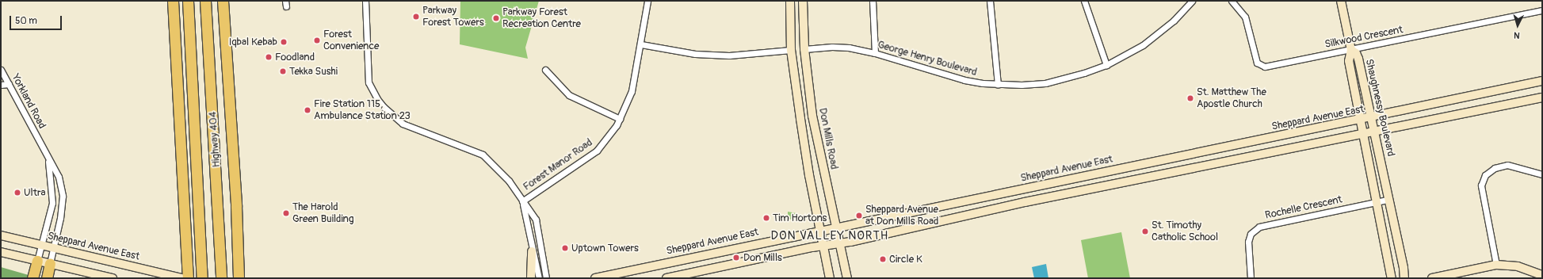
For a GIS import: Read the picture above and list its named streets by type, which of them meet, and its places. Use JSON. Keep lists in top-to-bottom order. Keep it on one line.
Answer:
{"streets":{"highway":["Highway 404"],"main road":["Shaughnessy Boulevard","Sheppard Avenue East","Don Mills Road"],"street":["Silkwood Crescent","George Henry Boulevard","Yorkland Road","Forest Manor Road","Rochelle Crescent"]},"crossings":[["Silkwood Crescent","Shaughnessy Boulevard"],["George Henry Boulevard","Don Mills Road"],["Shaughnessy Boulevard","Sheppard Avenue East"],["Shaughnessy Boulevard","Rochelle Crescent"],["Sheppard Avenue East","Don Mills Road"]],"districts":["DON VALLEY NORTH"],"places":["Parkway Forest Towers","Parkway Forest Recreation Centre","Forest Convenience","Iqbal Kebab","Foodland","Tekka Sushi","St. Matthew The Apostle Church","Fire Station 115, Ambulance Station 23","Ultra","The Harold Green Building","Sheppard Avenue at Don Mills Road","Tim Hortons","St. Timothy Catholic School","Uptown Towers","Don Mills","Circle K"],"scale_bar":"50 m","north":"bottom"}
